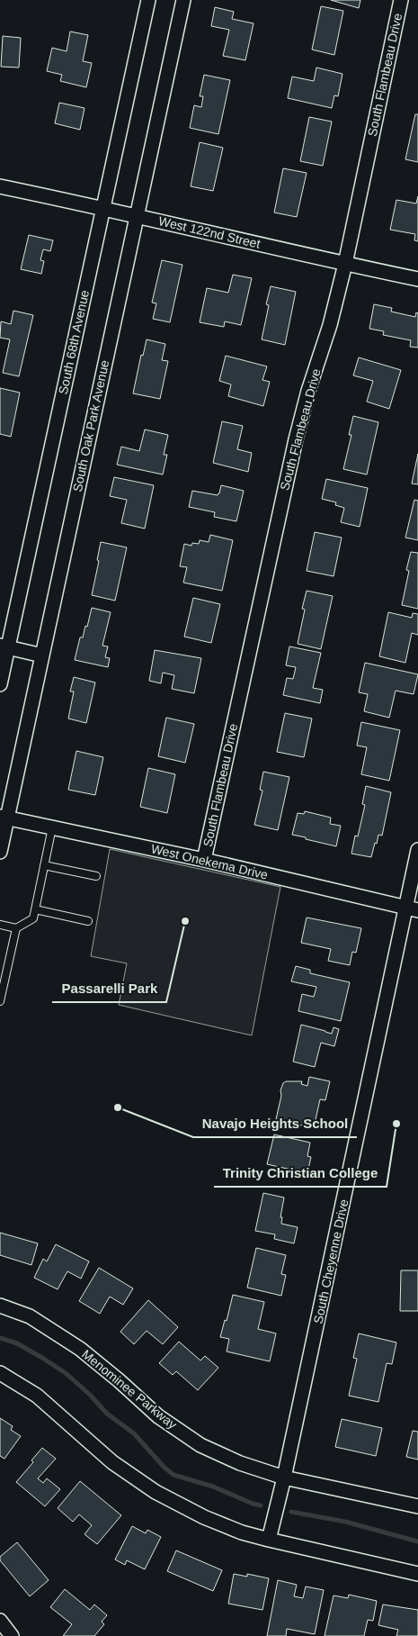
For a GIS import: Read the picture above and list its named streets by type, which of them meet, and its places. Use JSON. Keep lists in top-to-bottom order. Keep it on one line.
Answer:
{"streets":{"street":["South Flambeau Drive","West 122nd Street","South 68th Avenue","South Oak Park Avenue","West Onekema Drive","South Cheyenne Drive","Menominee Parkway"]},"crossings":[["South Flambeau Drive","West 122nd Street"],["South Flambeau Drive","West Onekema Drive"],["West 122nd Street","South 68th Avenue"],["West 122nd Street","South Oak Park Avenue"],["South Oak Park Avenue","West Onekema Drive"],["West Onekema Drive","South Cheyenne Drive"],["South Cheyenne Drive","Menominee Parkway"]],"places":["Passarelli Park","Navajo Heights School","Trinity Christian College"]}
